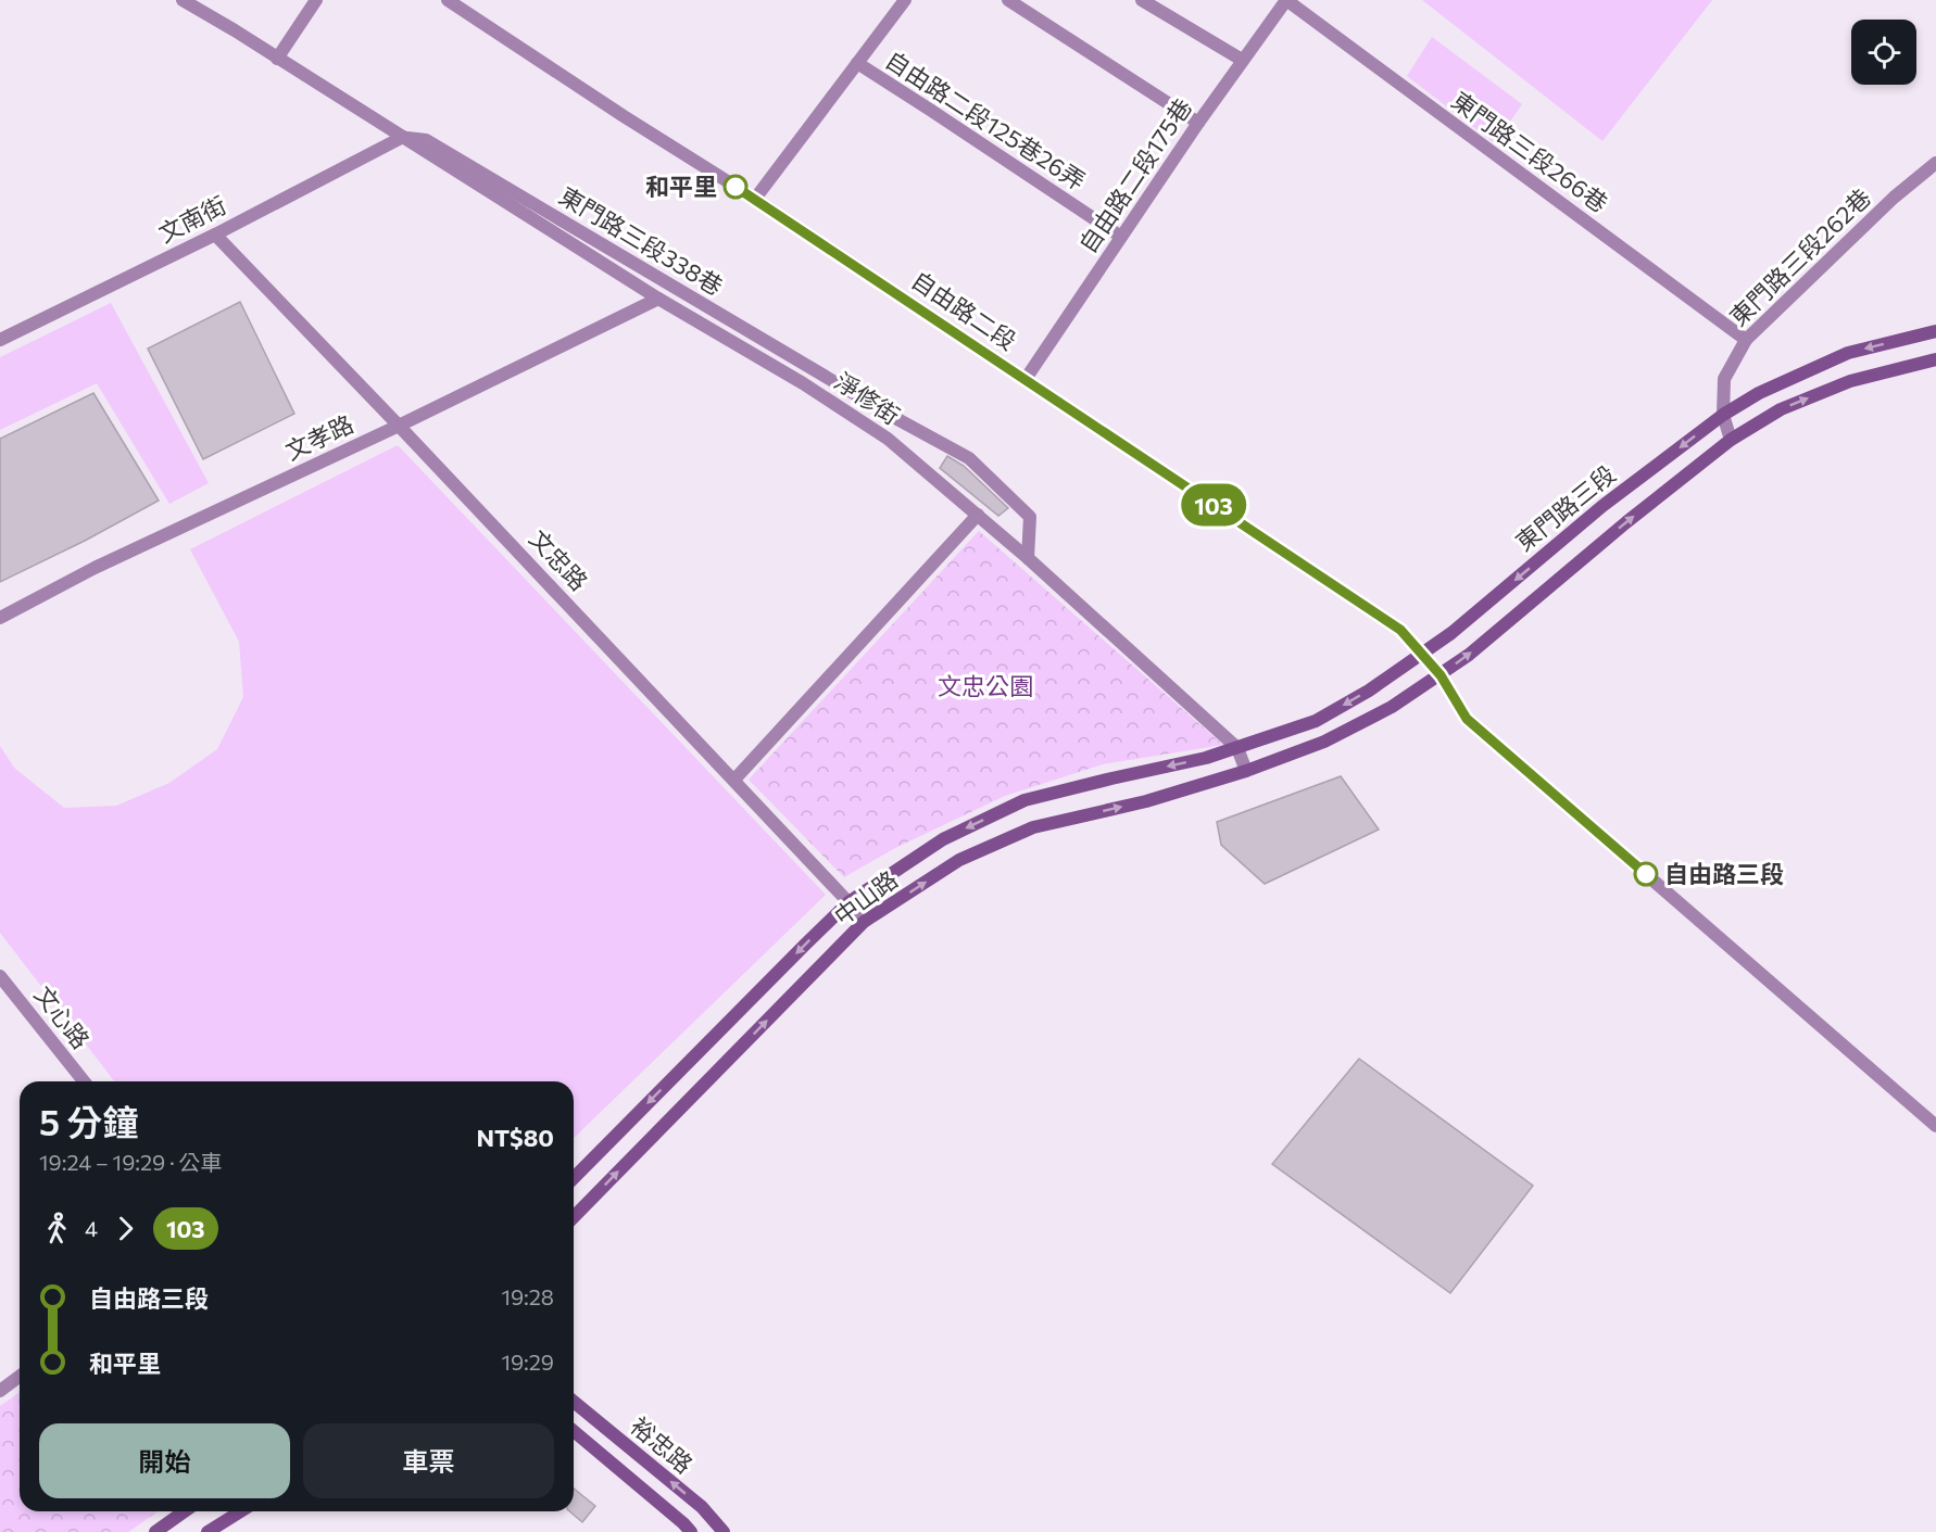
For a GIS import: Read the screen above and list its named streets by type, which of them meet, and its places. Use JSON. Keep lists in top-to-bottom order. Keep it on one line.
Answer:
{"streets":{"main road":["東門路三段","中山路","裕忠路"],"street":["自由路二段125巷26弄","東門路三段266巷","自由路二段175巷","文南街","東門路三段338巷","東門路三段262巷","自由路二段","淨修街","文孝路","文忠路","文心路"]},"crossings":[["自由路二段125巷26弄","自由路二段175巷"],["東門路三段266巷","自由路二段175巷"],["東門路三段266巷","東門路三段262巷"],["自由路二段175巷","自由路二段"],["文南街","東門路三段338巷"],["文南街","淨修街"],["文南街","文忠路"],["東門路三段338巷","淨修街"],["東門路三段262巷","東門路三段"],["自由路二段","東門路三段"],["淨修街","文孝路"],["淨修街","東門路三段"],["淨修街","中山路"],["文孝路","文忠路"],["東門路三段","中山路"],["文忠路","中山路"]],"parks":["文忠公園"],"places":["和平里","自由路三段"],"lines":["bus line 103"],"page":{"on_map":"103","heading":["5 分鐘","19:24 – 19:29 · 公車","NT$80"],"legs":["4","103"],"list":[{"name":"自由路三段","value":"19:28"},{"name":"和平里","value":"19:29"}],"buttons":["開始","車票"]}}
